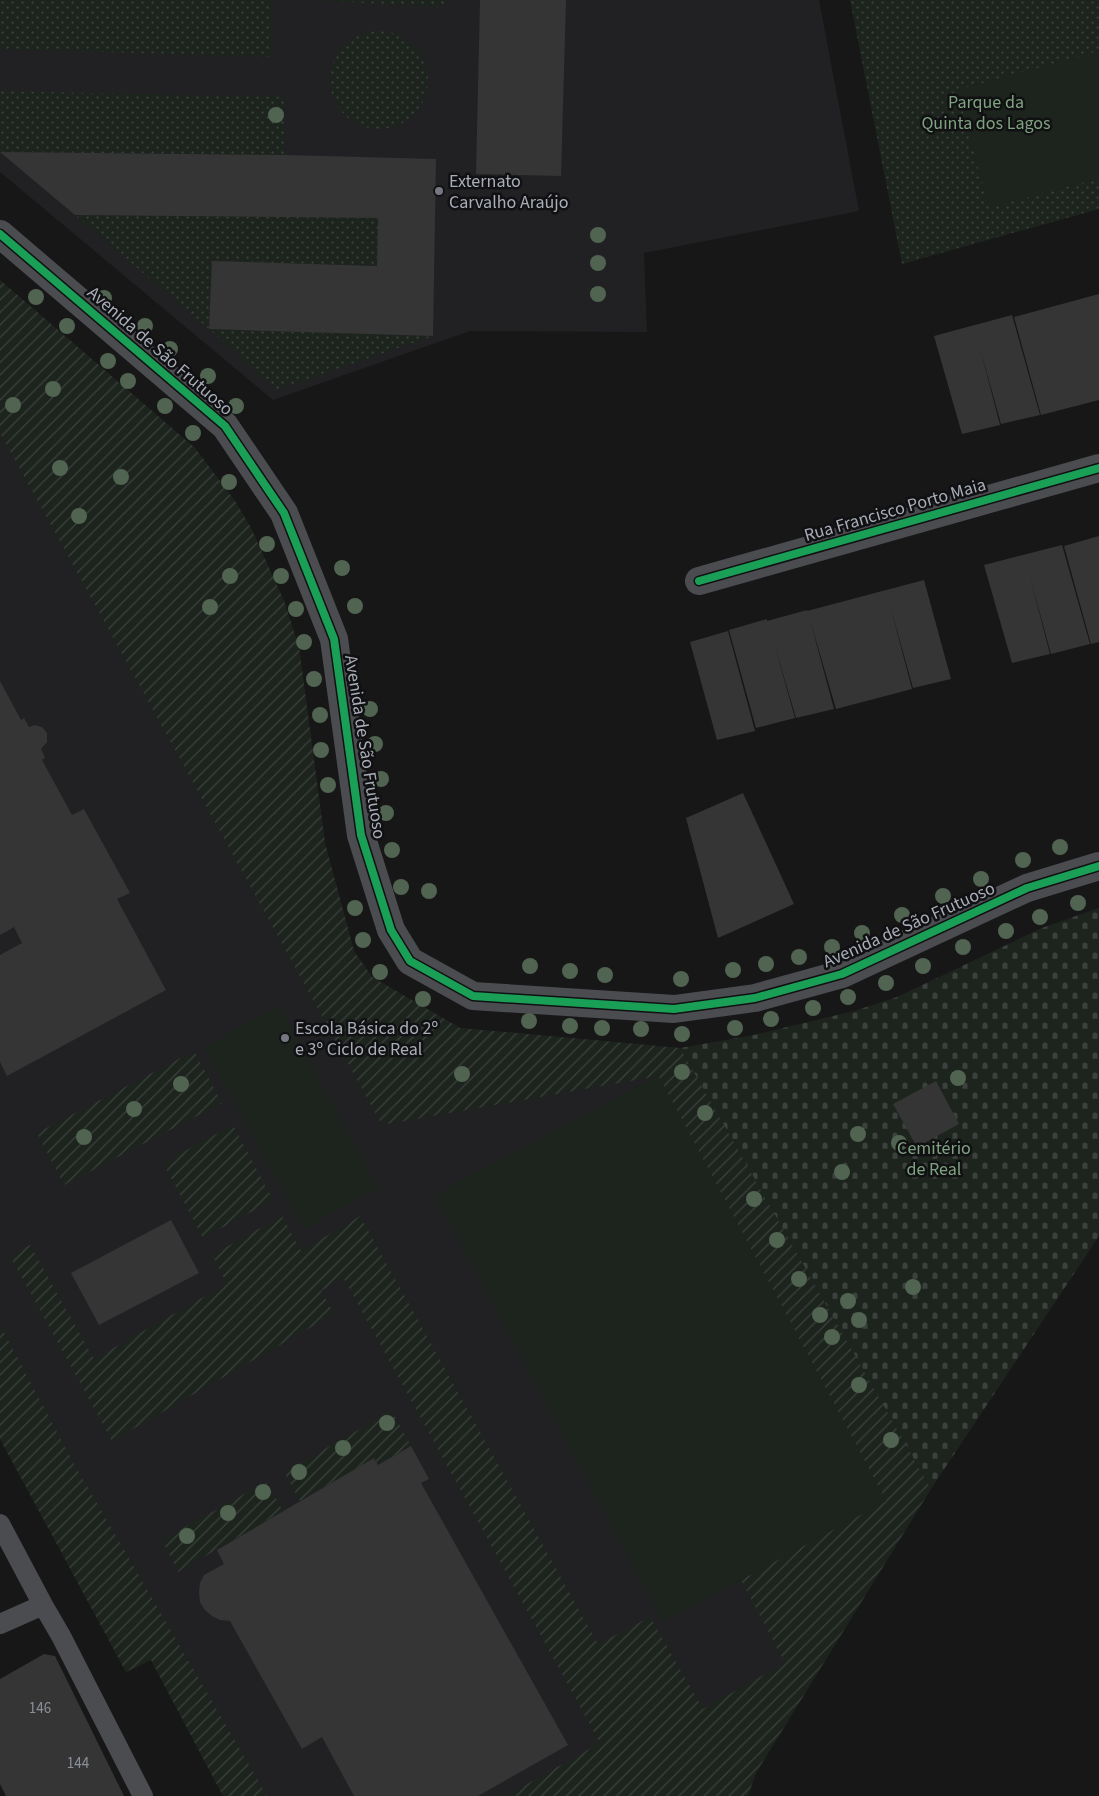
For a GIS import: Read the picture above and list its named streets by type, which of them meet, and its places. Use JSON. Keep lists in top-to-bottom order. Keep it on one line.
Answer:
{"streets":{"street":["Avenida de São Frutuoso","Rua Francisco Porto Maia"]},"parks":["Parque da Quinta dos Lagos","Cemitério de Real"],"places":["Externato Carvalho Araújo","Escola Básica do 2º e 3º Ciclo de Real"],"house_numbers":["146","144"]}
